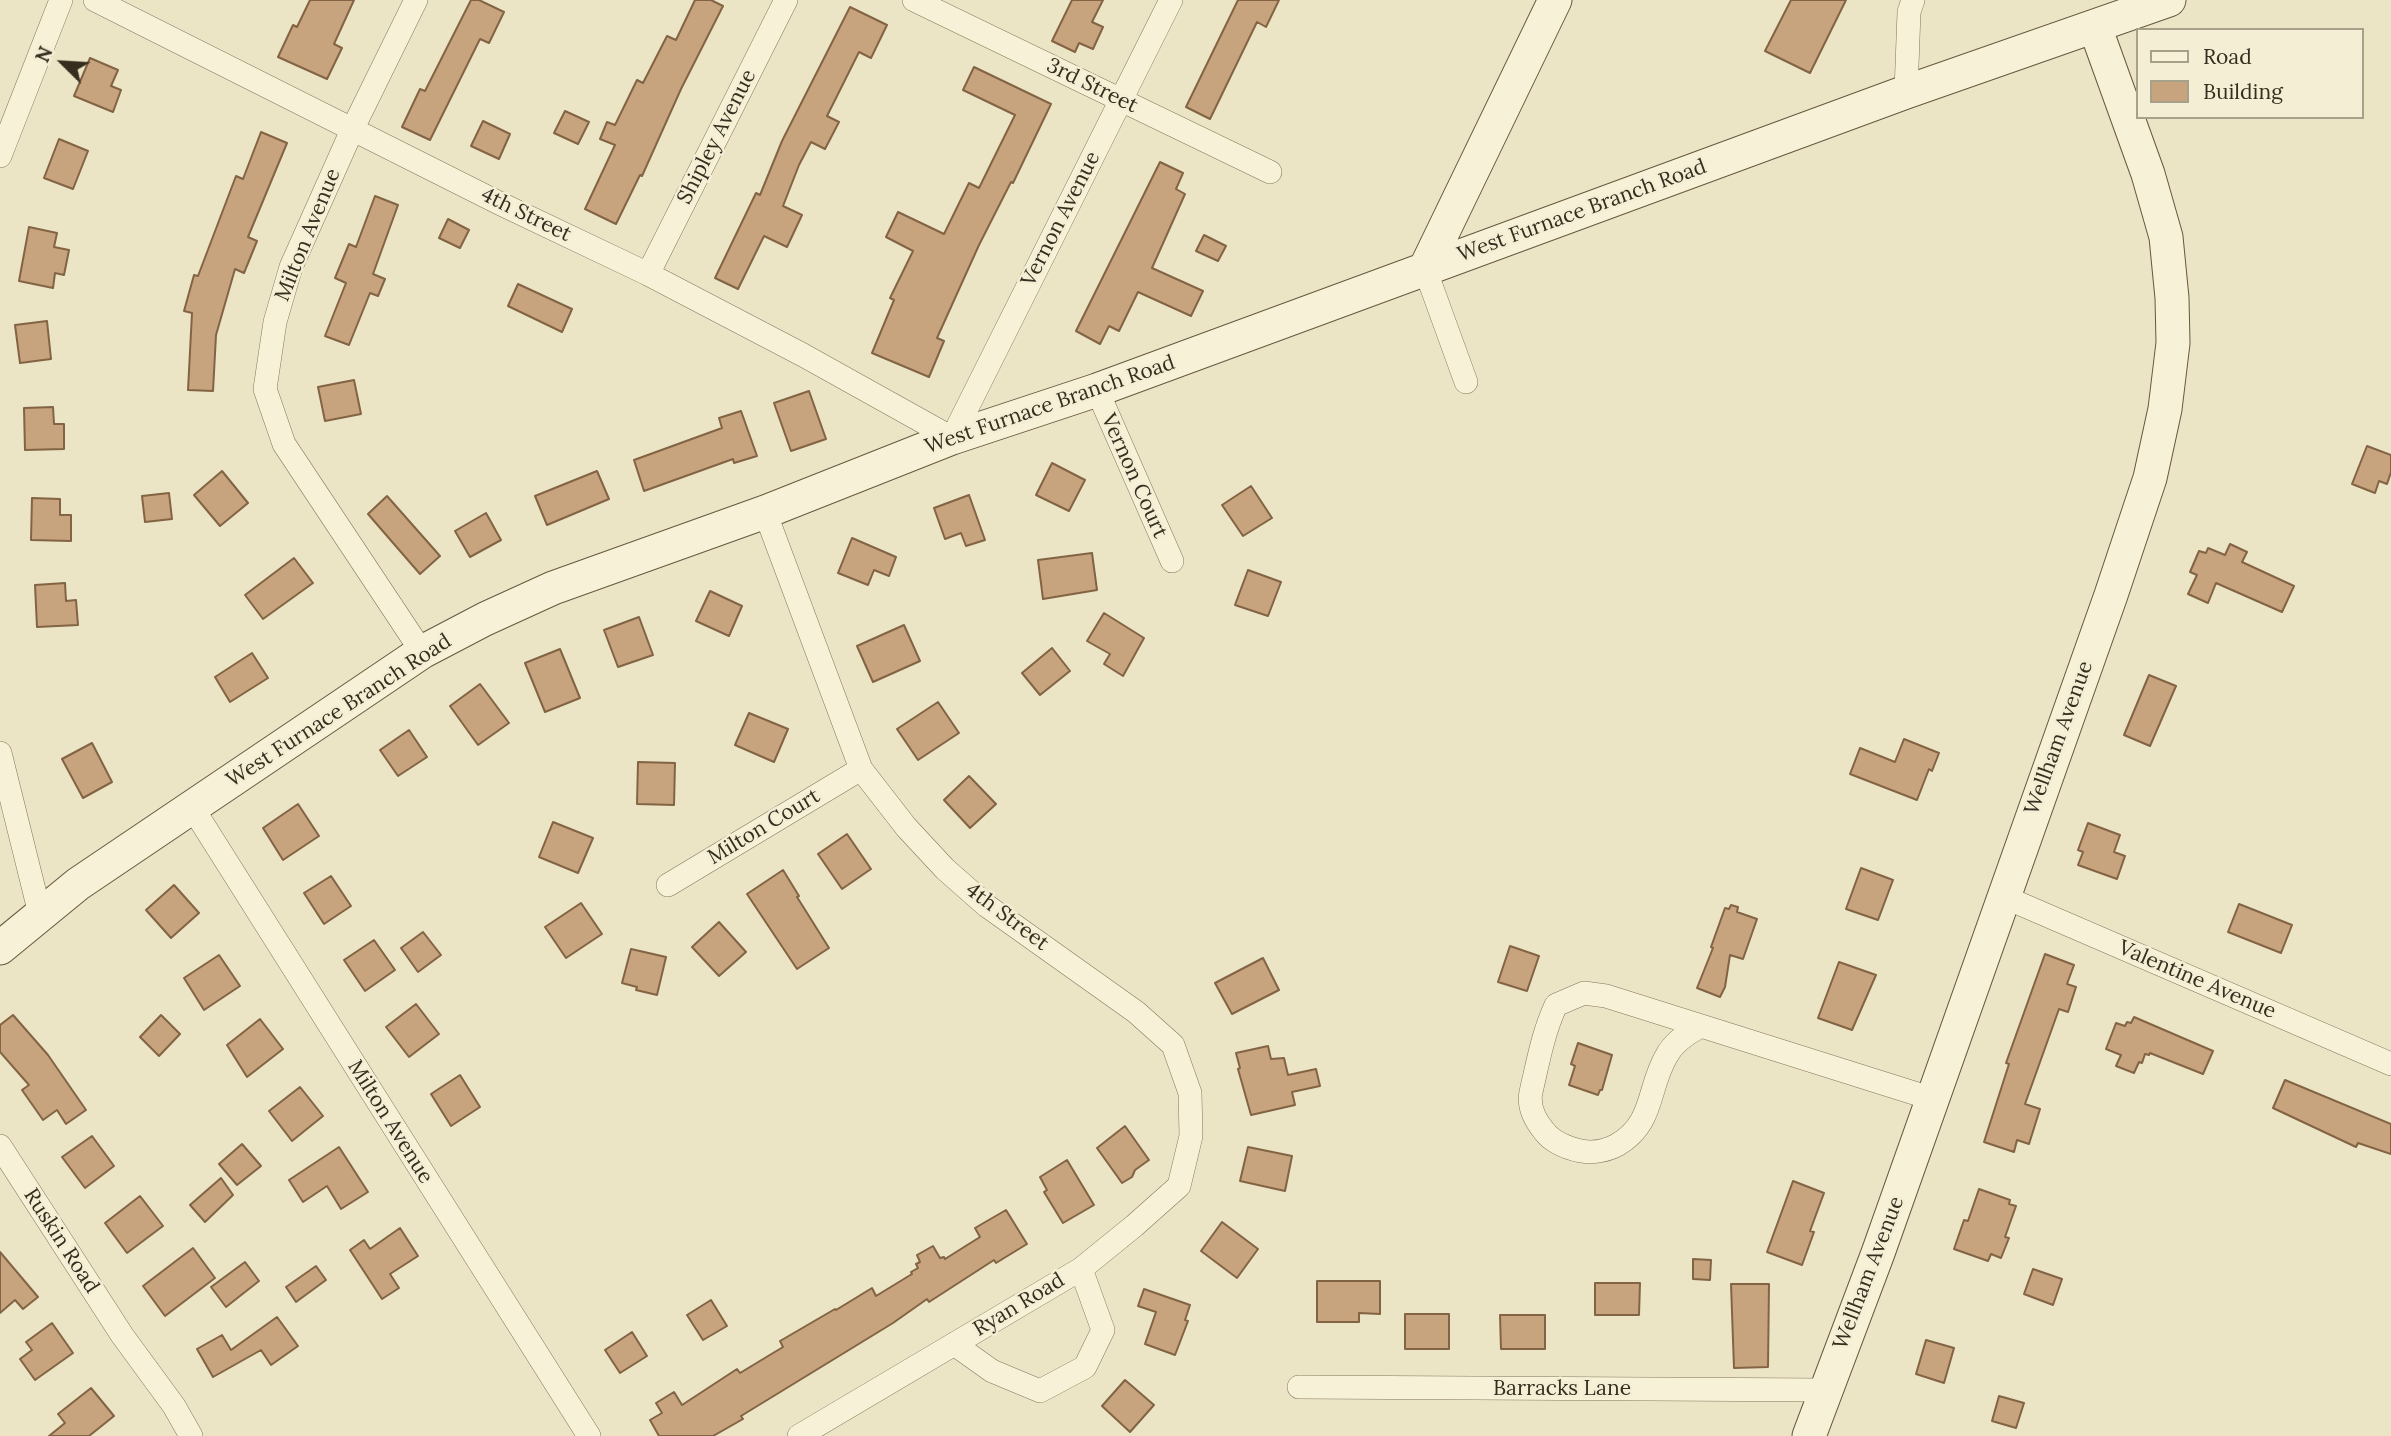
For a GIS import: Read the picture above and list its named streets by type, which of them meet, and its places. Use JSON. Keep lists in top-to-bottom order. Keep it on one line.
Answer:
{"streets":{"street":["3rd Street","Shipley Avenue","West Furnace Branch Road","4th Street","Vernon Avenue","Milton Avenue","Vernon Court","Wellham Avenue","Milton Court","Valentine Avenue","Ruskin Road","Ryan Road","Barracks Lane"]},"crossings":[["3rd Street","Vernon Avenue"],["Shipley Avenue","4th Street"],["West Furnace Branch Road","4th Street"],["West Furnace Branch Road","Vernon Avenue"],["West Furnace Branch Road","Milton Avenue"],["West Furnace Branch Road","Vernon Court"],["West Furnace Branch Road","Wellham Avenue"],["4th Street","Vernon Avenue"],["4th Street","Milton Avenue"],["4th Street","Milton Court"],["4th Street","Ryan Road"],["Wellham Avenue","Valentine Avenue"],["Wellham Avenue","Barracks Lane"]],"legend":["Road","Building"],"north":"top left"}
